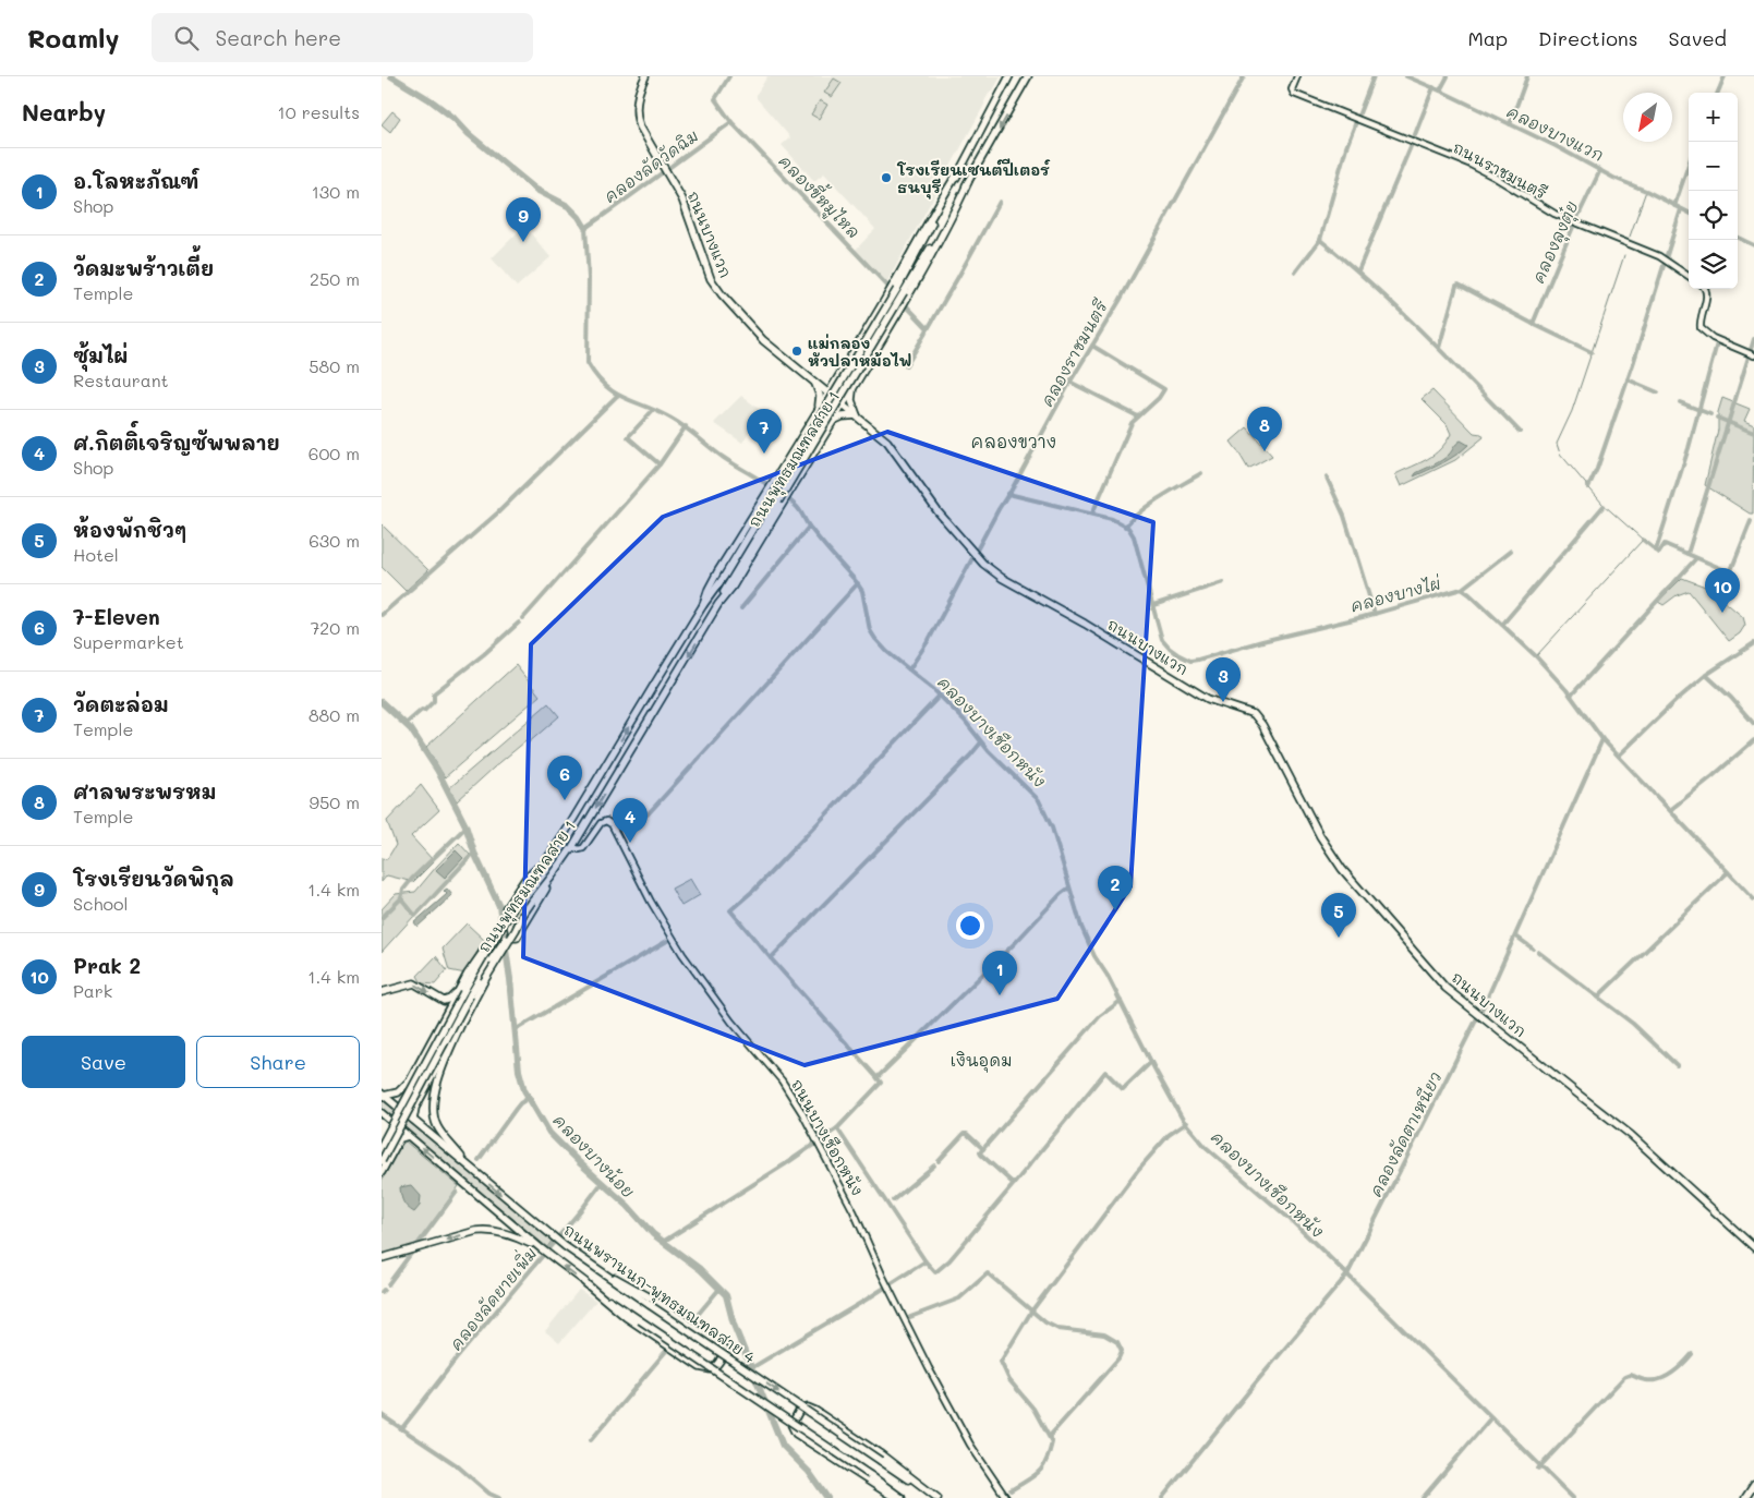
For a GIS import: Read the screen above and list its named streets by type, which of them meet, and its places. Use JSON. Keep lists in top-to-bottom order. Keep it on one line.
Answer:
{"streets":{"main road":["ถนนบางแวก","ถนนพุทธมณฑลสาย 1","ถนนพรานนก-พุทธมณฑลสาย 4"],"street":["ถนนราชมนตรี","ถนนบางเชือกหนัง"]},"crossings":[["ถนนบางแวก","ถนนพุทธมณฑลสาย 1"],["ถนนพุทธมณฑลสาย 1","ถนนบางเชือกหนัง"]],"districts":["คลองขวาง","เงินอุดม"],"water":["คลองบางแวก","คลองลัดวัดฉิม","คลองขี้หมูไหล","คลองลุงตุ๋ย","คลองราชมนตรี","คลองบางไผ่","คลองบางเชือกหนัง","คลองลัดตาเหนียว","คลองบางน้อย","คลองลัดยายเพิ่ม"],"places":["โรงเรียนเซนต์ปีเตอร์ ธนบุรี","แม่กลอง หัวปลาหม้อไฟ"],"north":"bottom left","page":{"header":"Roamly","search":"Search here","nav":["Map","Directions","Saved"],"heading":["Nearby","10 results"],"map_buttons":["+","−"],"list":[{"mark":"1","name":"อ.โลหะภัณฑ์","note":"Shop","value":"130 m"},{"mark":"2","name":"วัดมะพร้าวเตี้ย","note":"Temple","value":"250 m"},{"mark":"3","name":"ซุ้มไผ่","note":"Restaurant","value":"580 m"},{"mark":"4","name":"ศ.กิตติ์เจริญซัพพลาย","note":"Shop","value":"600 m"},{"mark":"5","name":"ห้องพักชิวๆ","note":"Hotel","value":"630 m"},{"mark":"6","name":"7-Eleven","note":"Supermarket","value":"720 m"},{"mark":"7","name":"วัดตะล่อม","note":"Temple","value":"880 m"},{"mark":"8","name":"ศาลพระพรหม","note":"Temple","value":"950 m"},{"mark":"9","name":"โรงเรียนวัดพิกุล","note":"School","value":"1.4 km"},{"mark":"10","name":"Prak 2","note":"Park","value":"1.4 km"}],"pins":["9","8","7","10","3","6","4","2","5","1"],"buttons":["Save","Share"]}}
